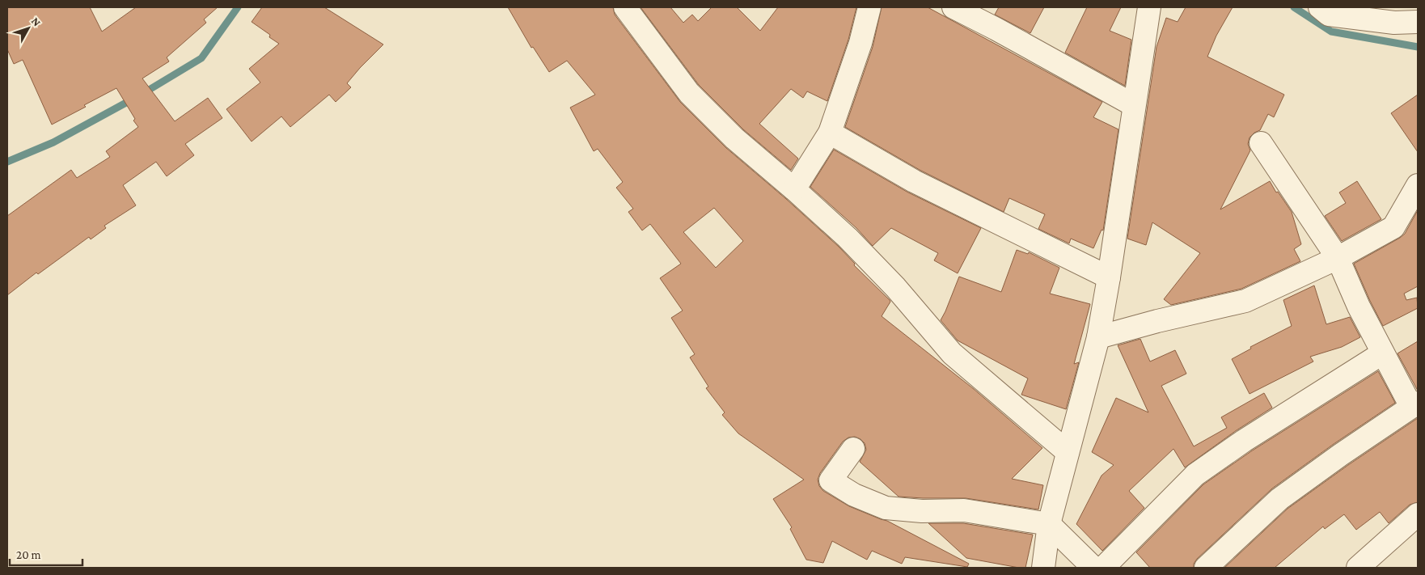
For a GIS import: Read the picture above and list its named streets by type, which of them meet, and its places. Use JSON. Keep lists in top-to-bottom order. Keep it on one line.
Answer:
{"scale_bar":"20 m","north":"top right"}
